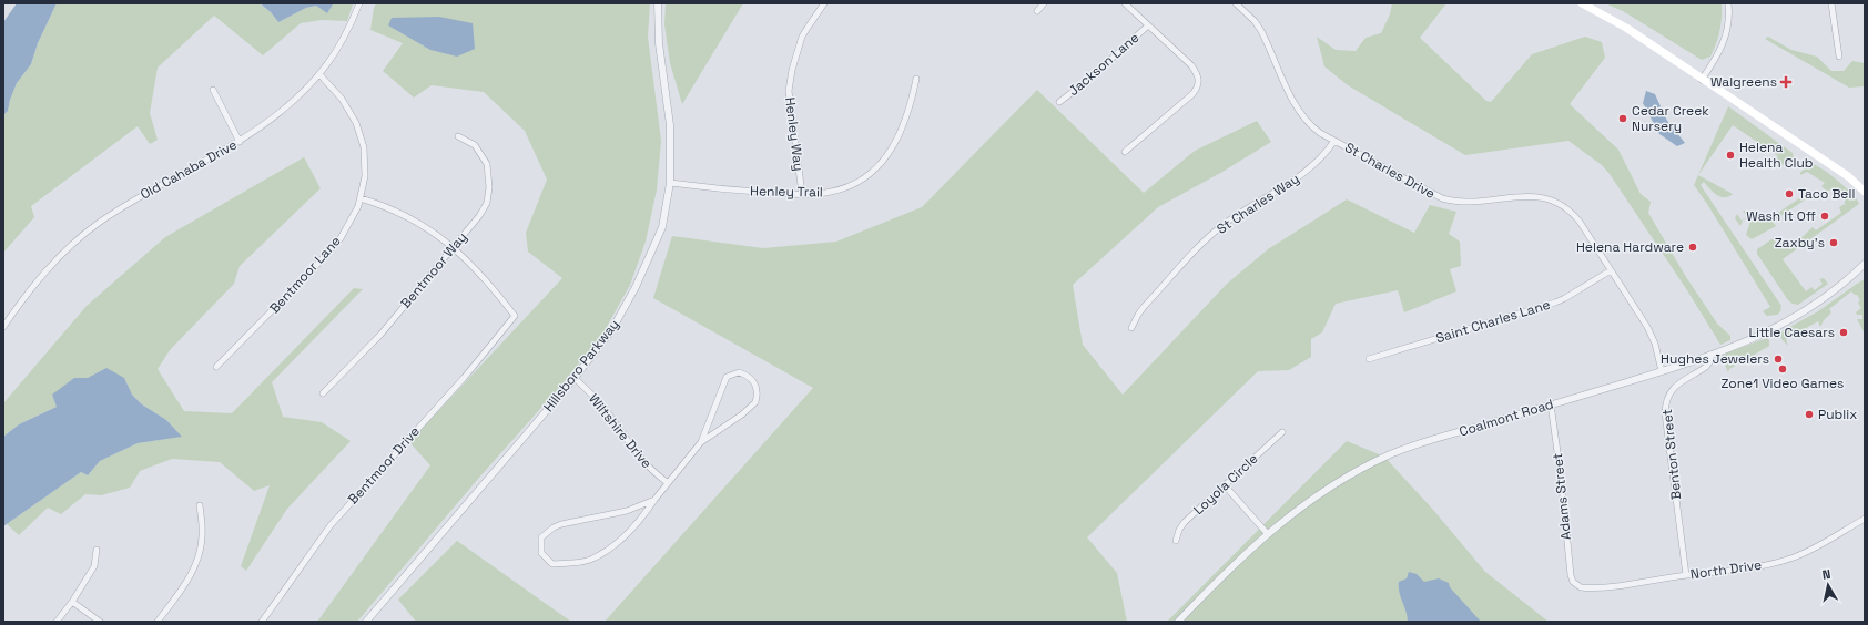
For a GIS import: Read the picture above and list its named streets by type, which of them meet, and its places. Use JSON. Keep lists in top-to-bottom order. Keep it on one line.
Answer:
{"streets":{"street":["Jackson Lane","Henley Way","Old Cahaba Drive","St Charles Drive","Henley Trail","St Charles Way","Bentmoor Way","Bentmoor Lane","Saint Charles Lane","Hillsboro Parkway","Coalmont Road","Wiltshire Drive","Benton Street","Bentmoor Drive","Loyola Circle","Adams Street","North Drive"]},"crossings":[["Henley Way","Henley Trail"],["Old Cahaba Drive","Bentmoor Lane"],["St Charles Drive","St Charles Way"],["St Charles Drive","Saint Charles Lane"],["St Charles Drive","Coalmont Road"],["Henley Trail","Hillsboro Parkway"],["Bentmoor Way","Bentmoor Drive"],["Hillsboro Parkway","Wiltshire Drive"],["Coalmont Road","Benton Street"],["Coalmont Road","Adams Street"],["Benton Street","North Drive"],["Adams Street","North Drive"]],"places":{"health":["Walgreens"],"other":["Cedar Creek Nursery","Helena Health Club","Taco Bell","Wash It Off","Zaxby's","Helena Hardware","Little Caesars","Hughes Jewelers","Zone1 Video Games","Publix"]},"north":"top"}
